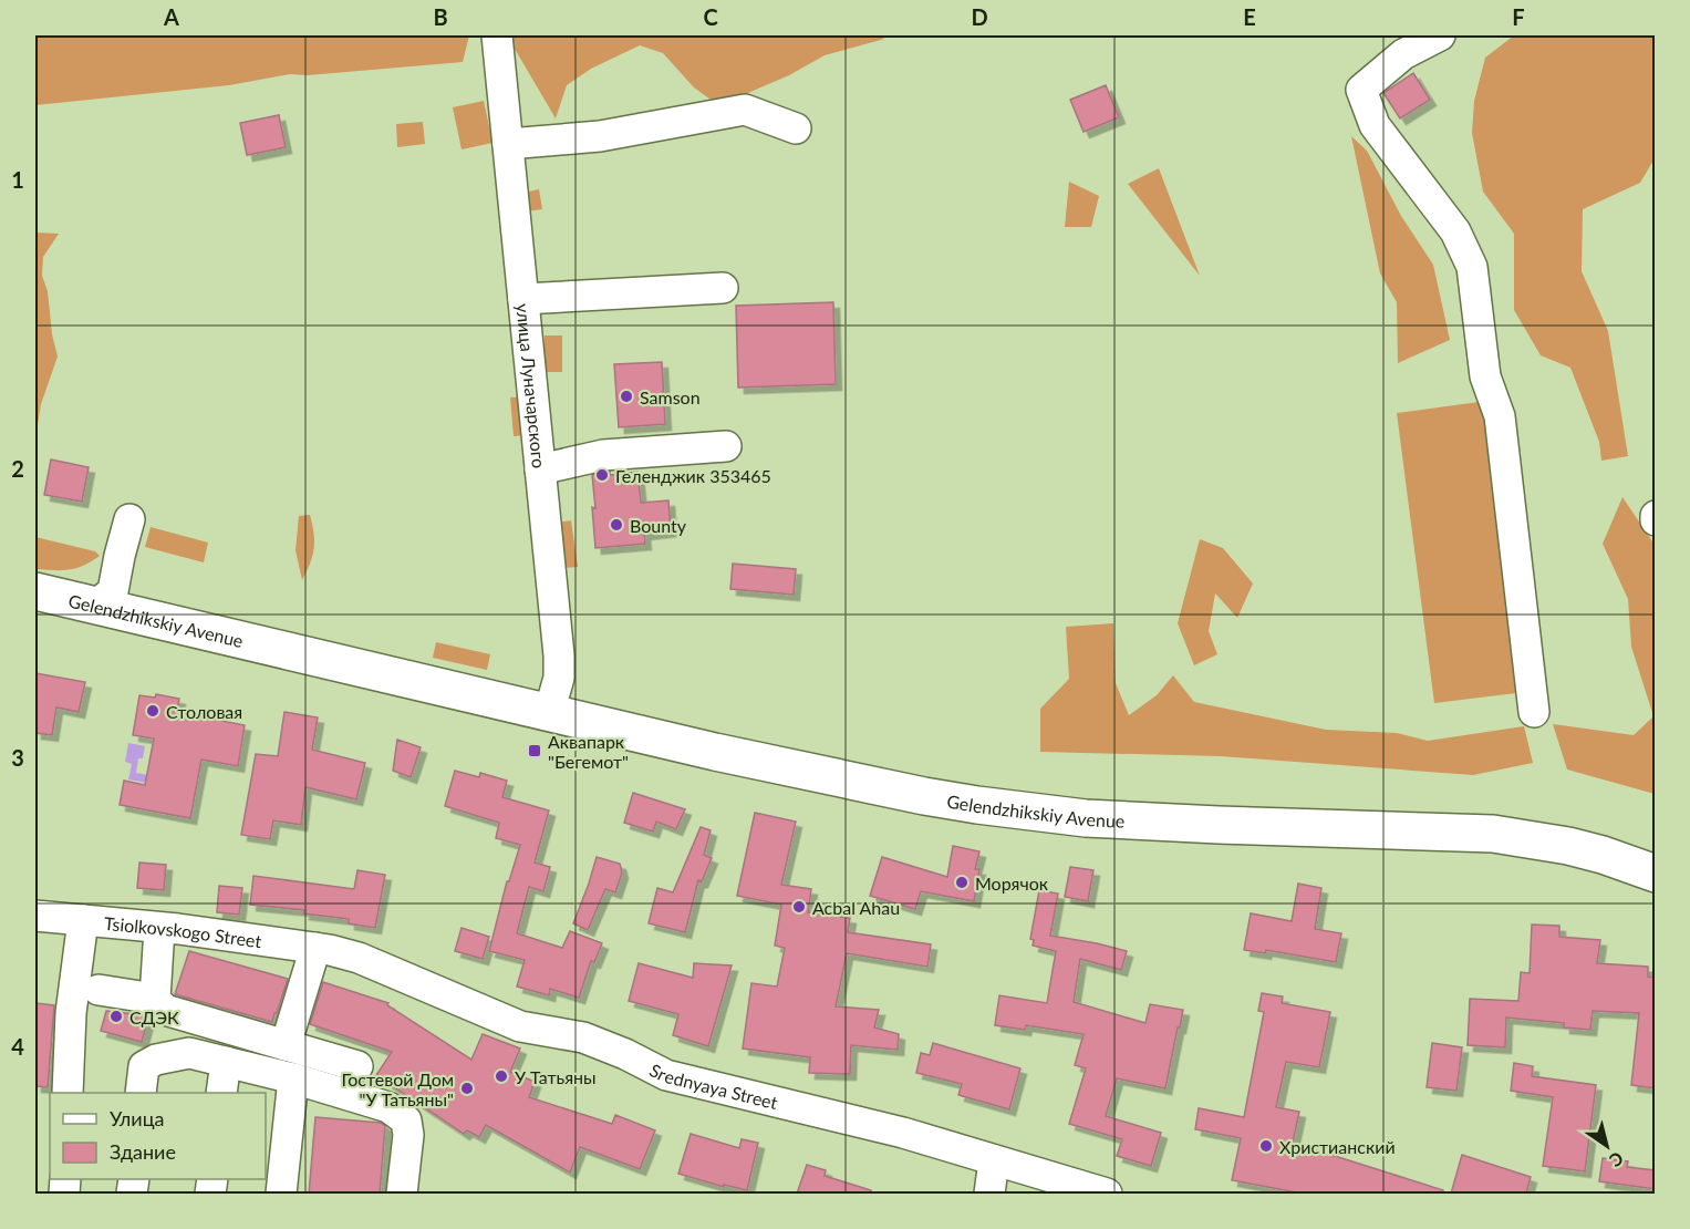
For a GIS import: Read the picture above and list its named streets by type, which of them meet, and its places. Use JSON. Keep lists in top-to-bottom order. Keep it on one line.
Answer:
{"streets":{"main road":["Gelendzhikskiy Avenue"],"street":["улица Луначарского","Tsiolkovskogo Street","Srednyaya Street"]},"crossings":[["улица Луначарского","Gelendzhikskiy Avenue"],["Tsiolkovskogo Street","Srednyaya Street"]],"places":{"other":["Samson","Геленджик 353465","Bounty","Столовая","Морячок","Acbal Ahau","СДЭК","У Татьяны","Гостевой Дом \"У Татьяны\"","Христианский"],"transit":["Аквапарк \"Бегемот\""]},"legend":["Улица","Здание"],"north":"bottom right","grid":{"columns":["A","B","C","D","E","F"],"rows":["1","2","3","4"]}}
